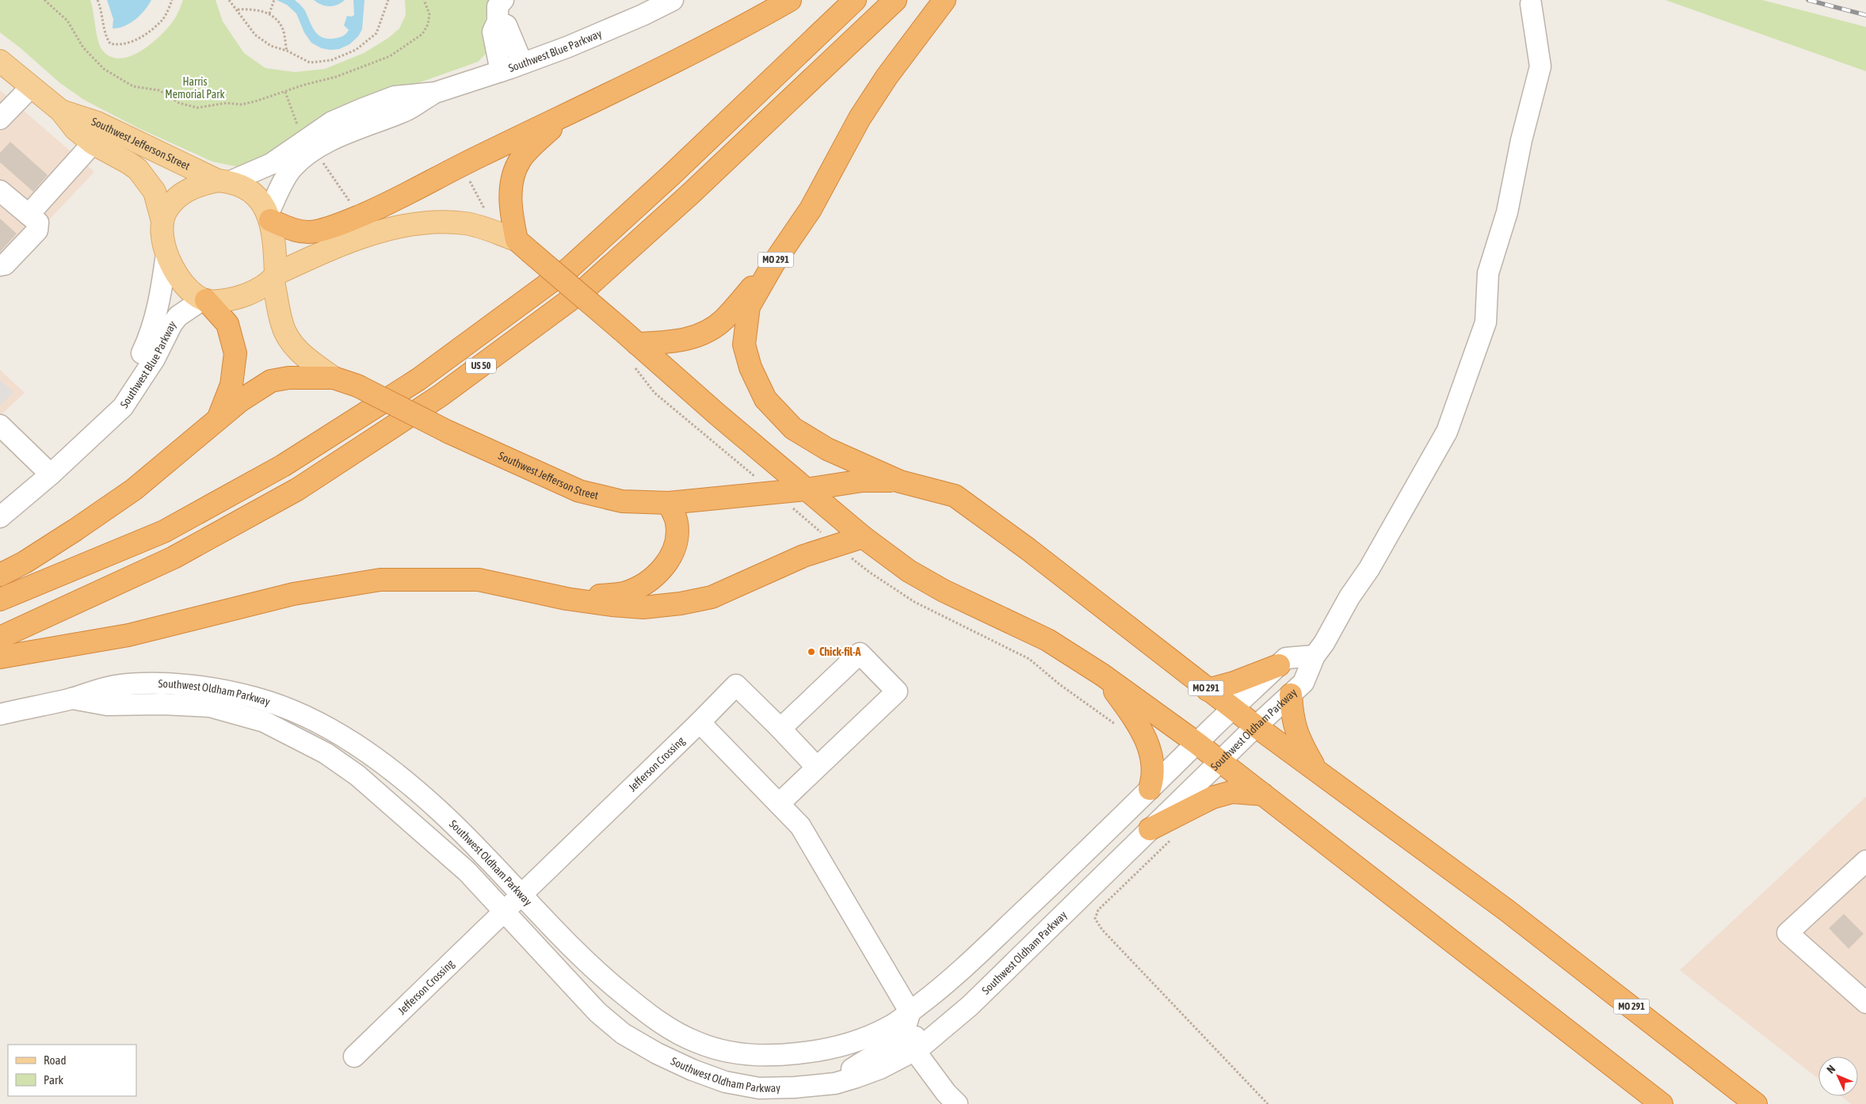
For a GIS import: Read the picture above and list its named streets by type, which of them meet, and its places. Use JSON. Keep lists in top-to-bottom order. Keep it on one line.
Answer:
{"streets":{"highway":["Southwest Jefferson Street","MO 291","US 50"],"street":["Southwest Blue Parkway","Southwest Oldham Parkway","Jefferson Crossing"]},"crossings":[["Southwest Blue Parkway","Southwest Jefferson Street"],["Southwest Jefferson Street","MO 291"],["MO 291","Southwest Oldham Parkway"],["Southwest Oldham Parkway","Jefferson Crossing"]],"parks":["Harris Memorial Park"],"places":["Chick-fil-A"],"legend":["Road","Park"],"north":"top left"}
